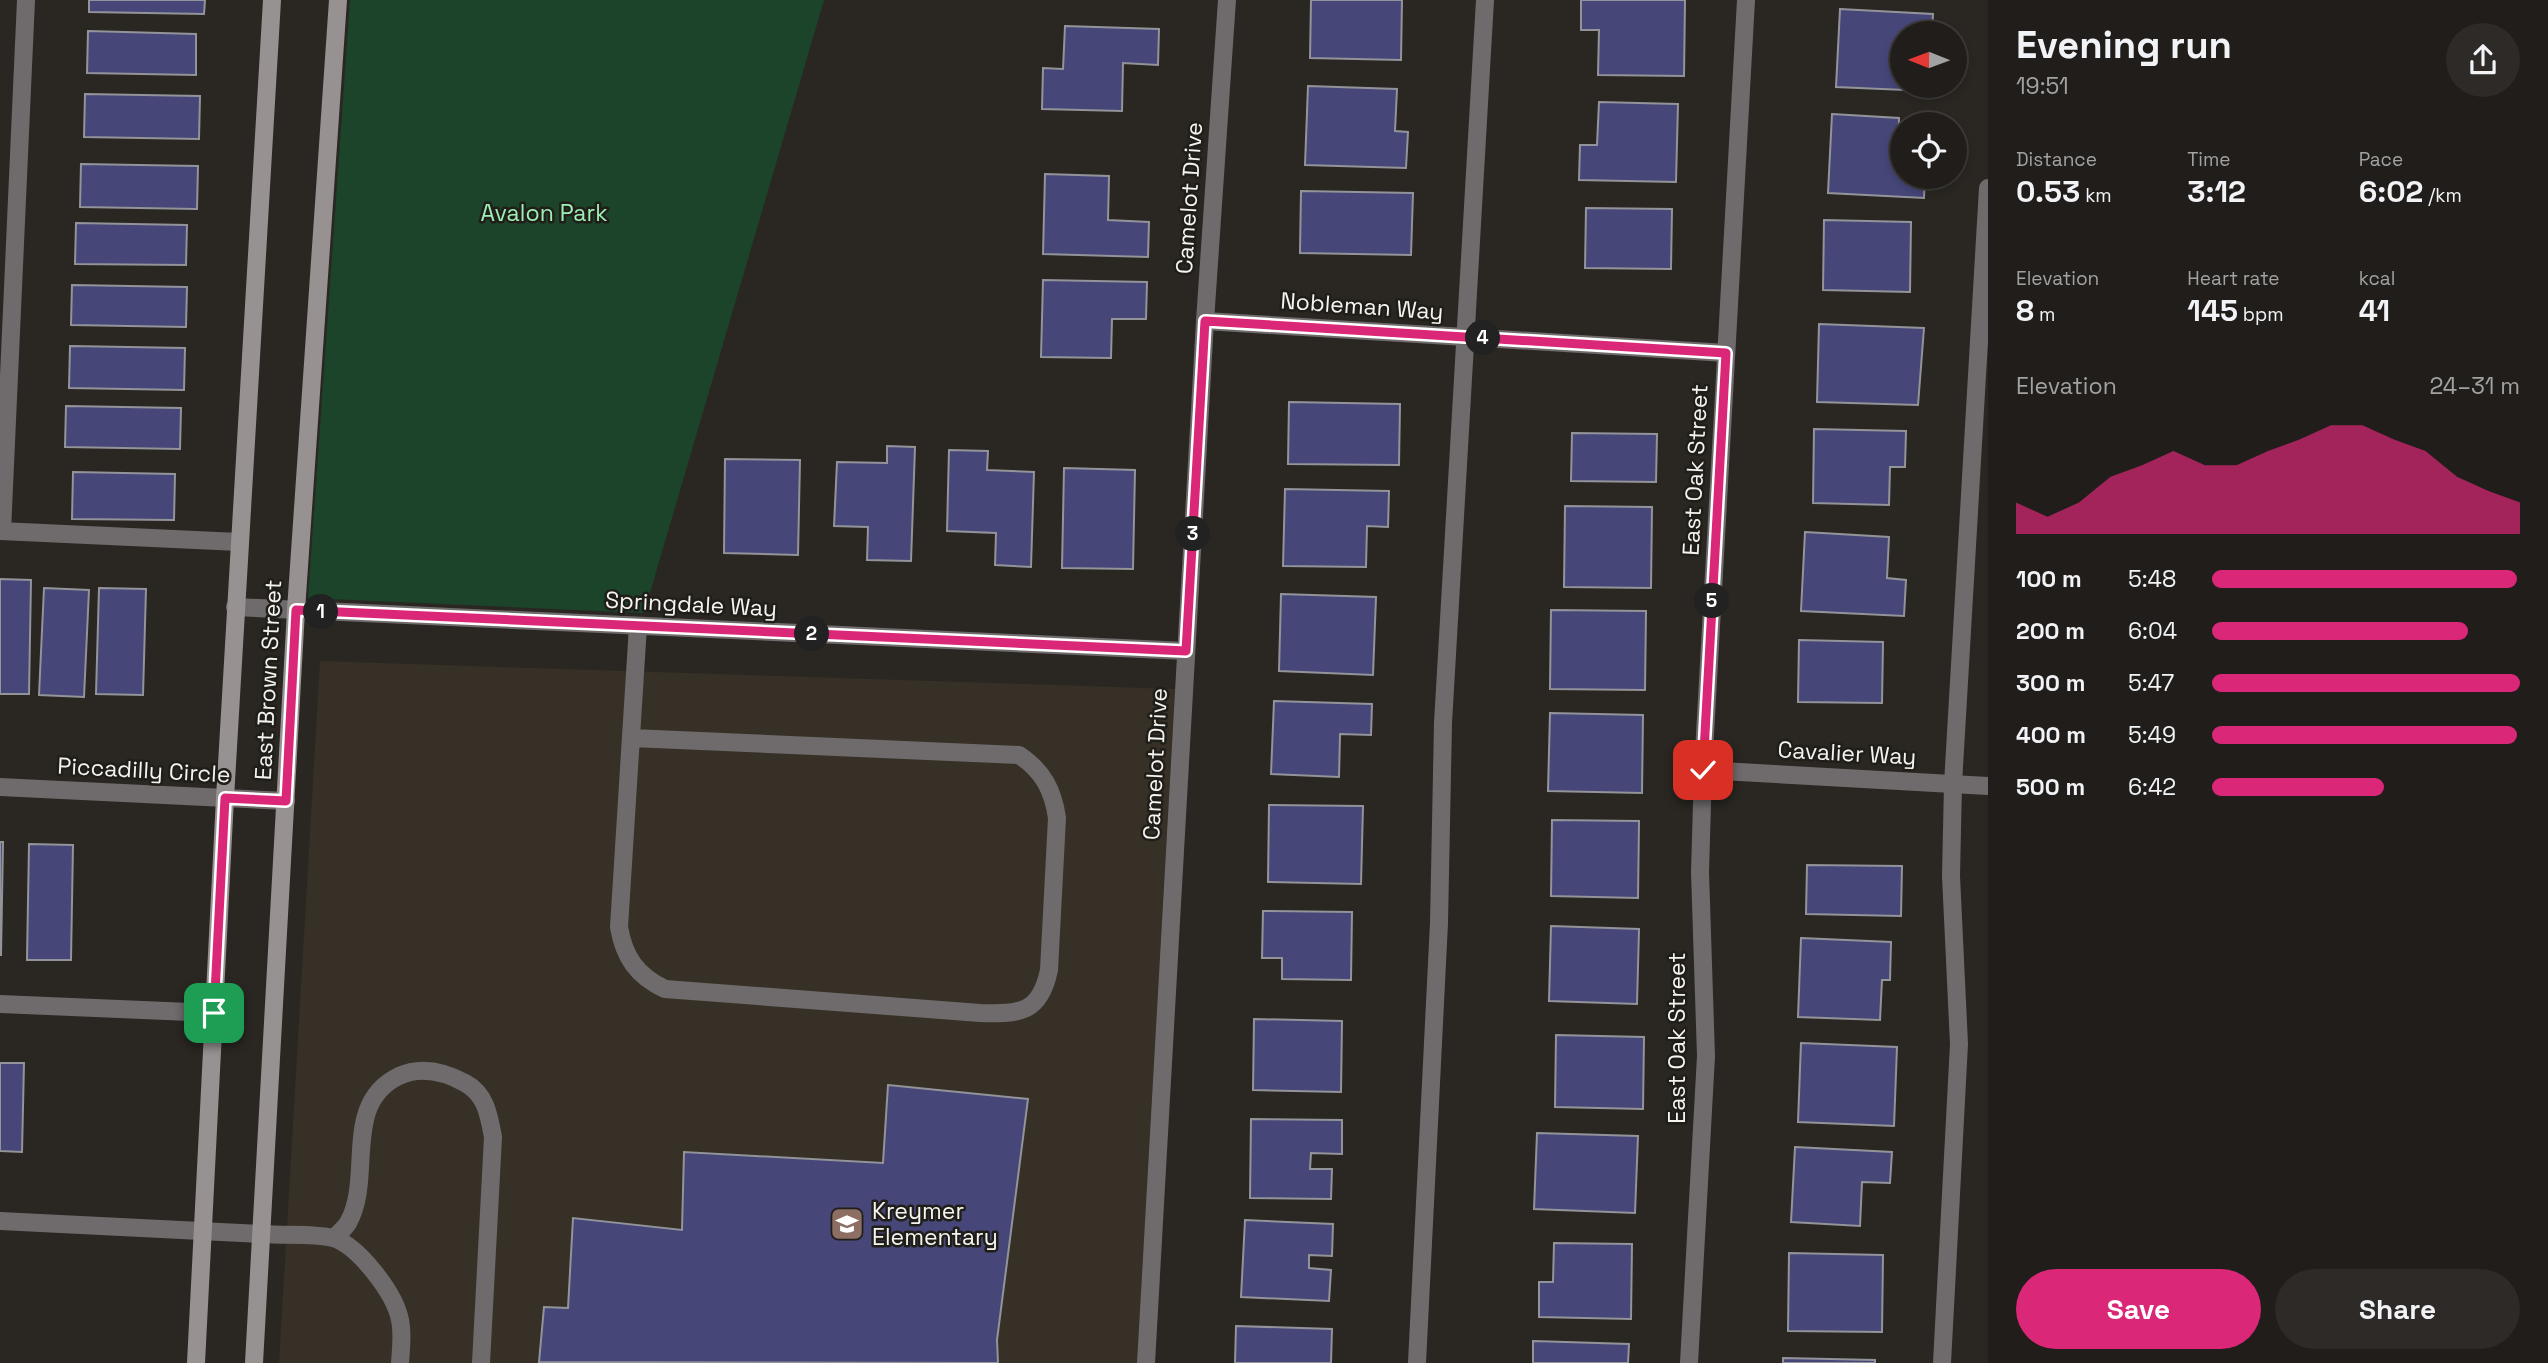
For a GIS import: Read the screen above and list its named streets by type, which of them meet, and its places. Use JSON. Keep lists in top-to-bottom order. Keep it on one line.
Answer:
{"streets":{"main road":["East Brown Street"],"street":["Camelot Drive","Nobleman Way","East Oak Street","Springdale Way","Cavalier Way","Piccadilly Circle"]},"crossings":[["Camelot Drive","Nobleman Way"],["Camelot Drive","Springdale Way"],["Nobleman Way","East Oak Street"],["East Oak Street","Cavalier Way"],["Springdale Way","East Brown Street"],["East Brown Street","Piccadilly Circle"]],"parks":["Avalon Park"],"places":{"school or university":["Kreymer Elementary"]},"north":"left","page":{"heading":["Evening run","19:51"],"stats":[["Distance","0.53 km"],["Time","3:12"],["Pace","6:02 /km"],["Elevation","8 m"],["Heart rate","145 bpm"],["kcal","41"]],"pins":["4","3","5","1","2"],"chart":["Elevation","24–31 m"],"list":[{"name":"100 m","note":"5:48"},{"name":"200 m","note":"6:04"},{"name":"300 m","note":"5:47"},{"name":"400 m","note":"5:49"},{"name":"500 m","note":"6:42"}],"buttons":["Save","Share"]}}
